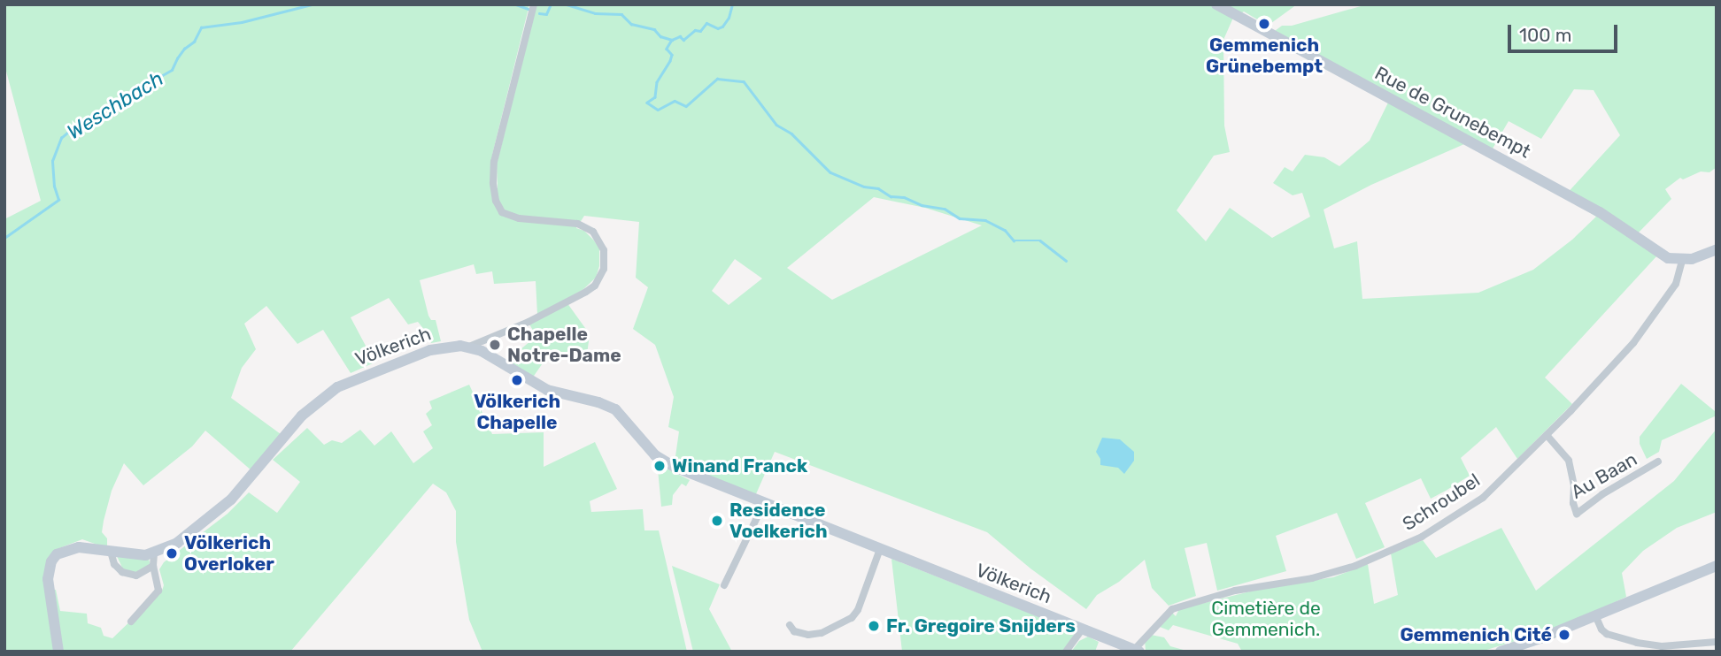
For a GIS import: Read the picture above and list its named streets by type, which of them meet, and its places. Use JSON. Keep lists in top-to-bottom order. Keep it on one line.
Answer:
{"streets":{"main road":["Rue de Grunebempt","Völkerich"],"street":["Au Baan","Schroubel"]},"crossings":[["Rue de Grunebempt","Schroubel"],["Völkerich","Schroubel"],["Au Baan","Schroubel"]],"water":["Weschbach"],"parks":["Cimetière de Gemmenich."],"places":["Gemmenich Grünebempt","Chapelle Notre-Dame","Völkerich Chapelle","Winand Franck","Residence Voelkerich","Völkerich Overloker","Fr. Gregoire Snijders","Gemmenich Cité"],"scale_bar":"100 m"}
